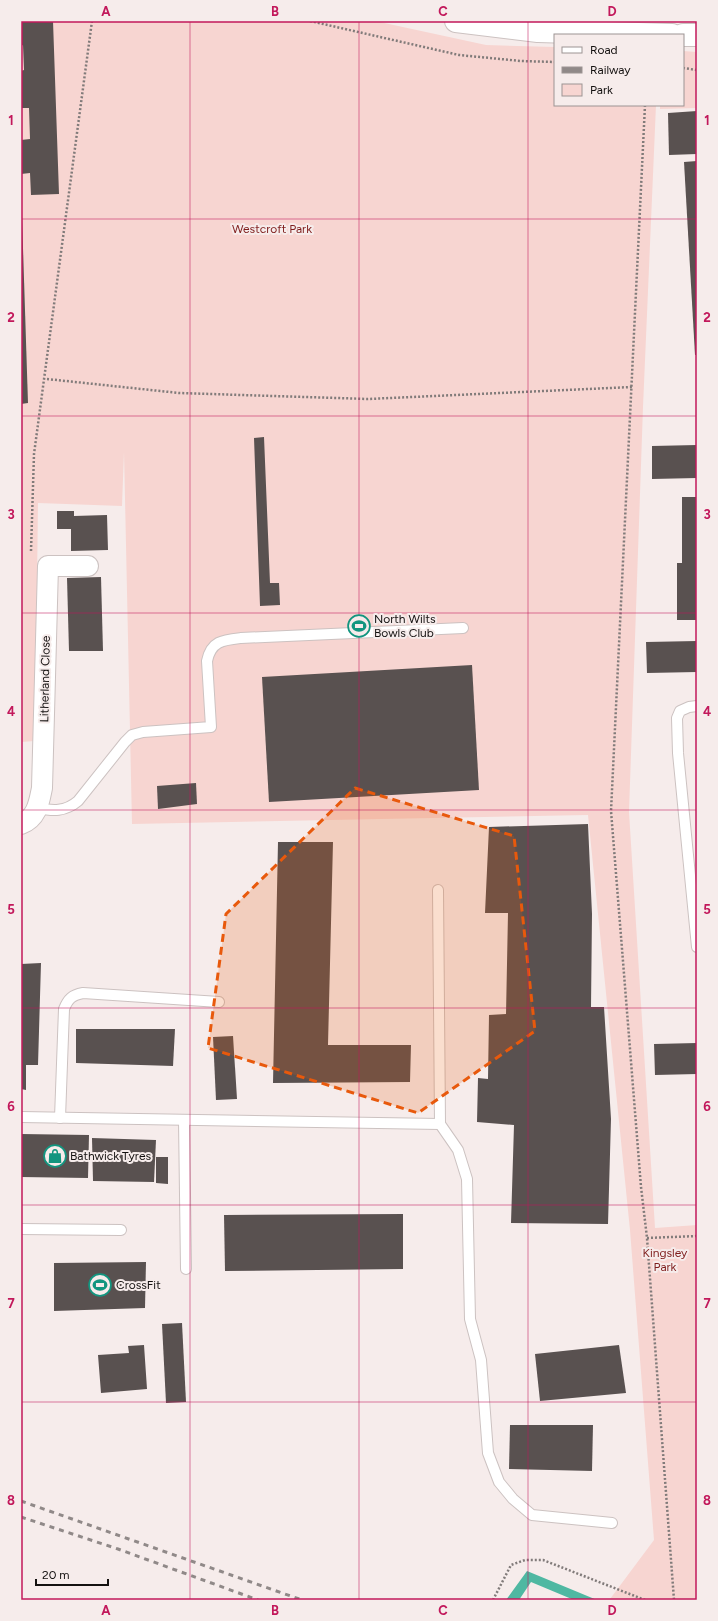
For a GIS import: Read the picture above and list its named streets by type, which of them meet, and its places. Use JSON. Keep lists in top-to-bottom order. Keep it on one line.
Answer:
{"streets":{"street":["Litherland Close"]},"parks":["Westcroft Park","Kingsley Park"],"places":{"sports":["North Wilts Bowls Club","CrossFit"],"shop":["Bathwick Tyres"]},"legend":["Road","Railway","Park"],"scale_bar":"20 m","grid":{"columns":["A","B","C","D"],"rows":["1","2","3","4","5","6","7","8"]}}
